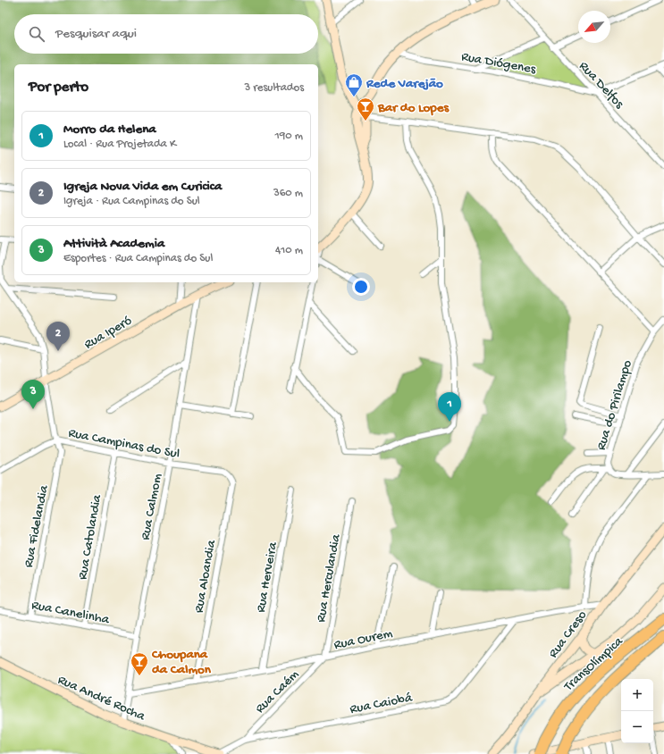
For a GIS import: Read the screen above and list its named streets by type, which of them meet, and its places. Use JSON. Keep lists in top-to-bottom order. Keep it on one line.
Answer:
{"streets":{"highway":["TransOlímpica"],"street":["Rua Diógenes","Rua Delfos","Rua Iperó","Rua do Pirilampo","Rua Campinas do Sul","Rua Calmom","Rua Fidelandia","Rua Catolandia","Rua Aloandia","Rua Herveira","Rua Herculandia","Rua Canelinha","Rua Creso","Rua Ourem","Rua Caém","Rua André Rocha","Rua Caiobá"]},"crossings":[["Rua Diógenes","Rua Delfos"],["Rua Iperó","Rua Campinas do Sul"],["Rua Iperó","Rua Calmom"],["Rua Campinas do Sul","Rua Calmom"],["Rua Campinas do Sul","Rua Fidelandia"],["Rua Campinas do Sul","Rua Catolandia"],["Rua Campinas do Sul","Rua Aloandia"],["Rua Calmom","Rua Canelinha"],["Rua Calmom","Rua Ourem"],["Rua Calmom","Rua André Rocha"],["Rua Fidelandia","Rua Canelinha"],["Rua Catolandia","Rua Canelinha"],["Rua Aloandia","Rua Ourem"],["Rua Herveira","Rua Ourem"],["Rua Herculandia","Rua Ourem"],["Rua Herculandia","Rua Caém"],["Rua Creso","Rua Ourem"],["Rua Ourem","Rua Caém"],["Rua Ourem","Rua Caiobá"],["Rua Caém","Rua Caiobá"],["Rua André Rocha","Rua Caiobá"]],"places":{"shop":["Rede Varejão"],"bar":["Bar do Lopes","Choupana da Calmon"]},"north":"bottom left","page":{"search":"Pesquisar aqui","heading":["Por perto","3 resultados"],"list":[{"mark":"1","name":"Morro da Helena","note":"Local · Rua Projetada K","value":"190 m"},{"mark":"2","name":"Igreja Nova Vida em Curicica","note":"Igreja · Rua Campinas do Sul","value":"360 m"},{"mark":"3","name":"Attività Academia","note":"Esportes · Rua Campinas do Sul","value":"410 m"}],"pins":["2","3","1"],"map_buttons":["+","−"]}}
